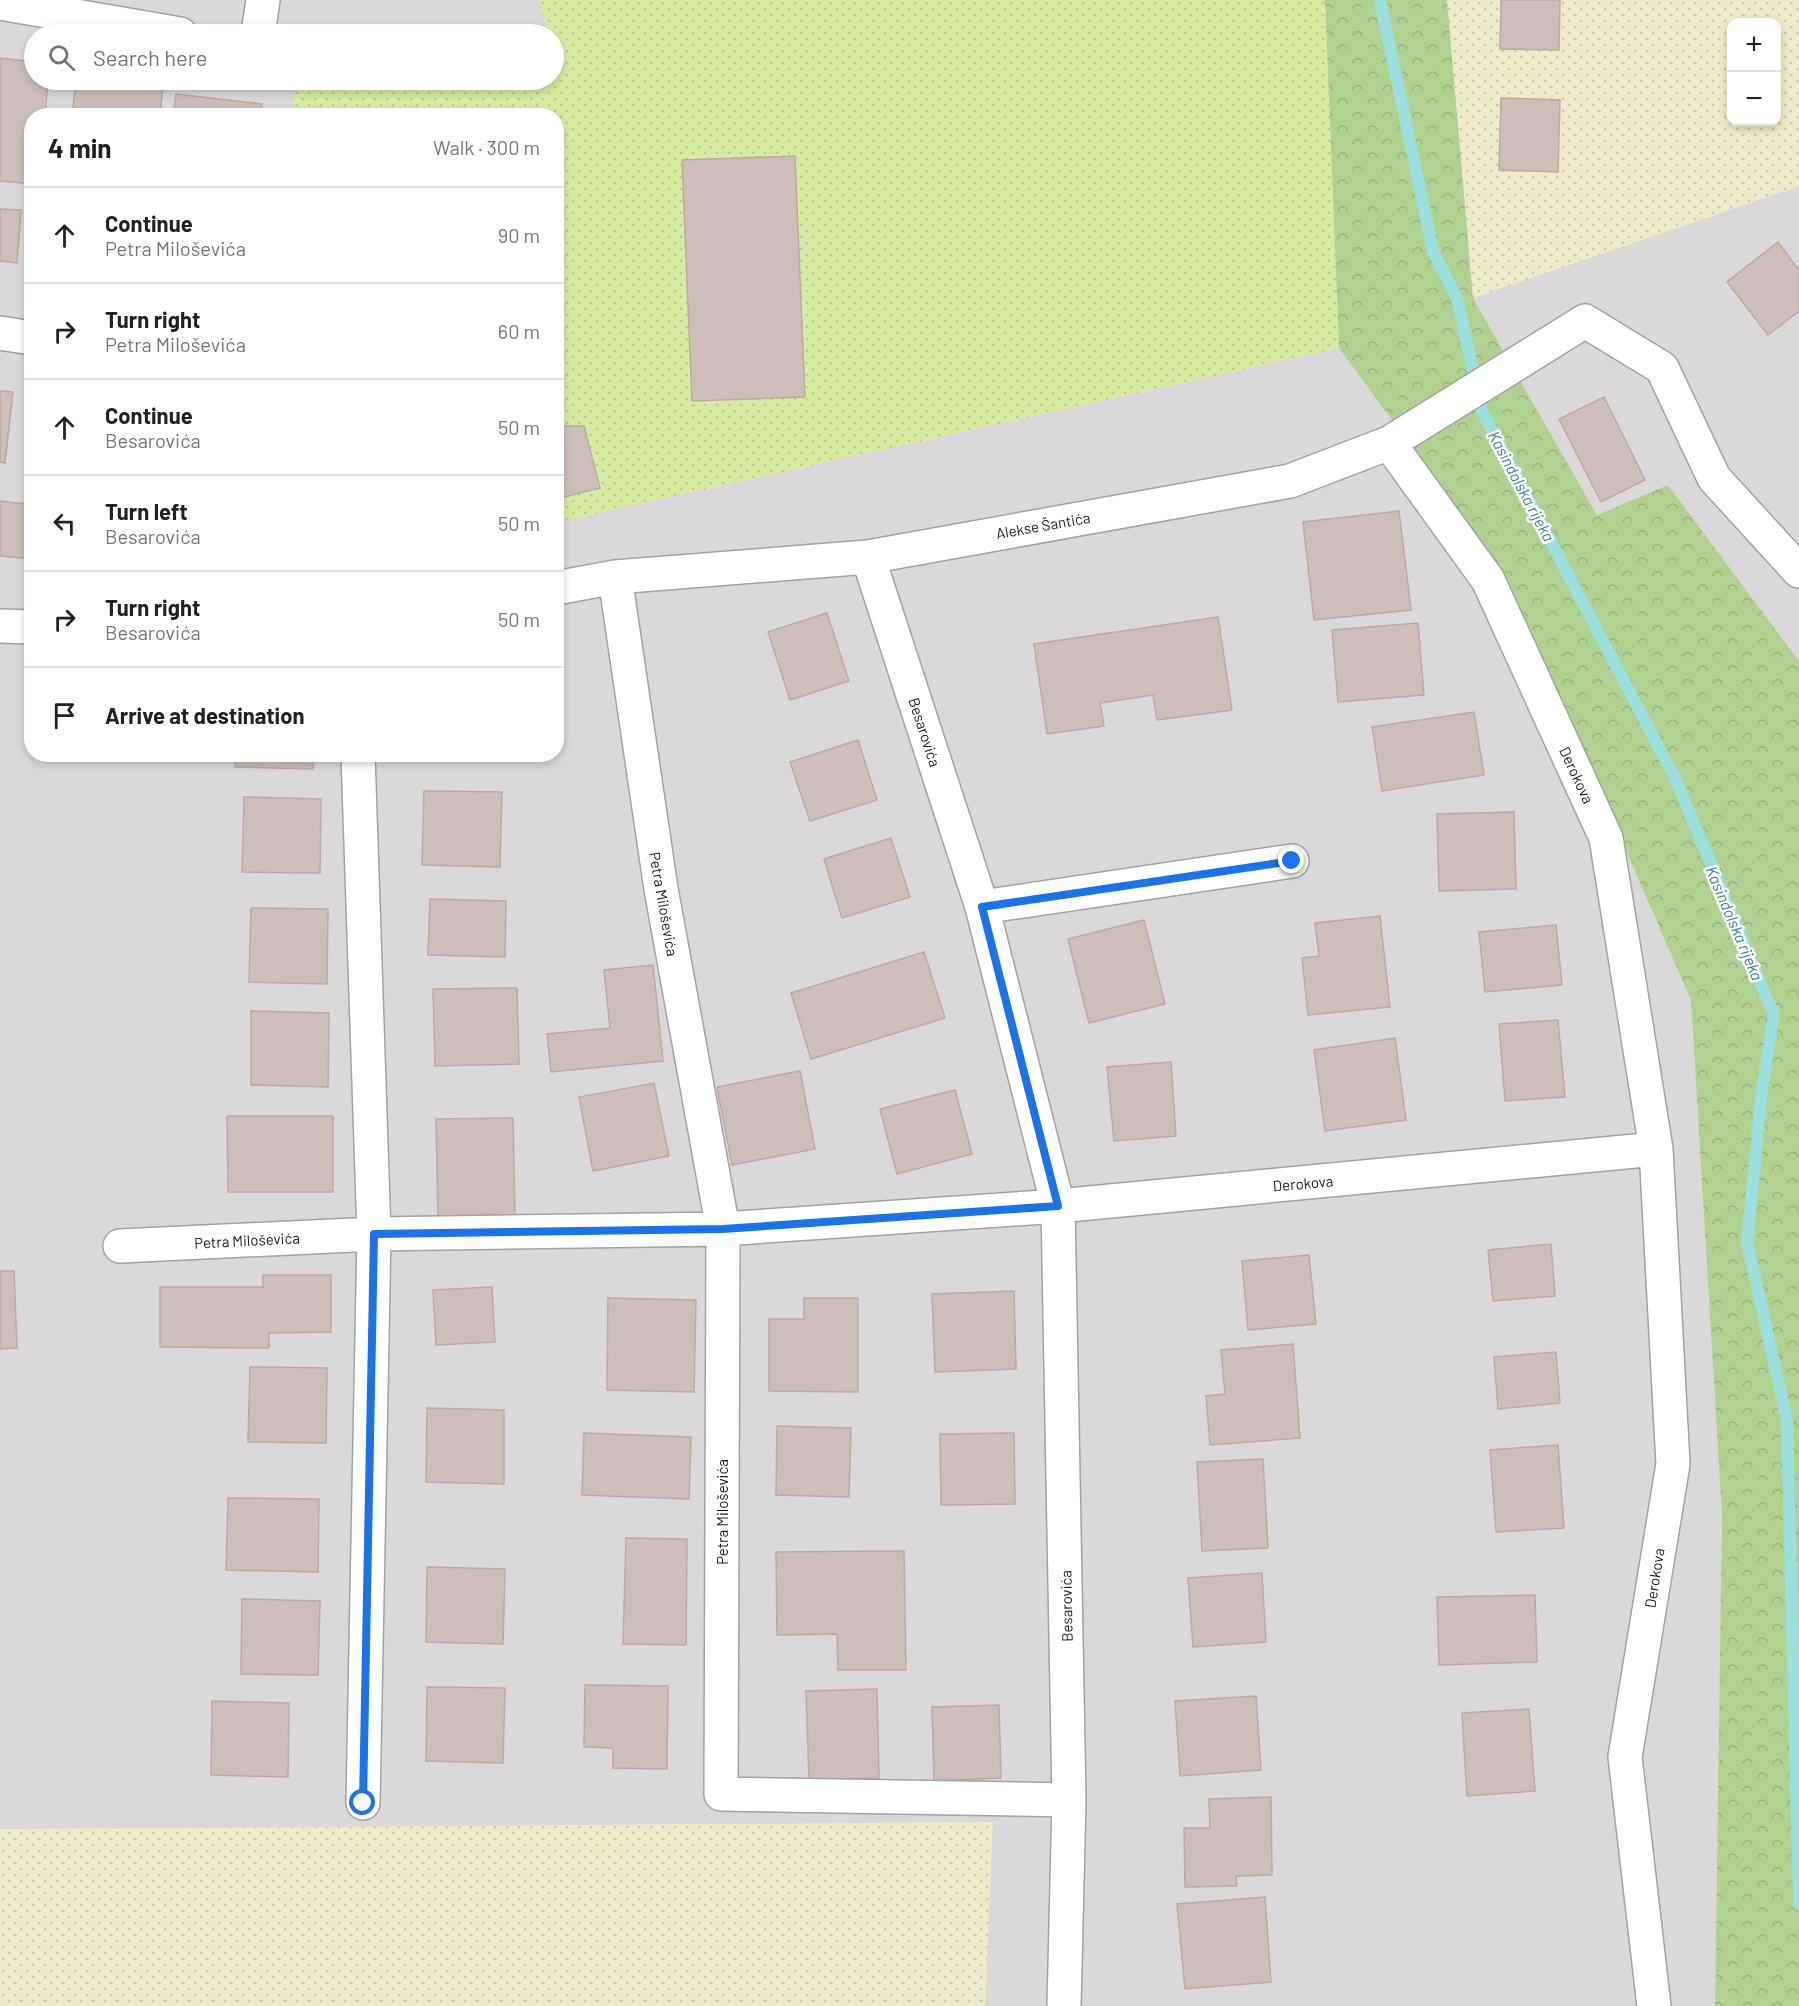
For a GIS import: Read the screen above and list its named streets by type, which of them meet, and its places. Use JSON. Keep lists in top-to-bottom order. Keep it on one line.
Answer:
{"streets":{"street":["Alekse Šantića","Besarovića","Derokova","Petra Miloševića"]},"crossings":[["Alekse Šantića","Besarovića"],["Alekse Šantića","Derokova"],["Alekse Šantića","Petra Miloševića"],["Besarovića","Derokova"],["Besarovića","Petra Miloševića"]],"water":["Kasindolska rijeka"],"page":{"map_buttons":["+","−"],"search":"Search here","heading":["4 min","Walk · 300 m"],"list":[["Continue","Petra Miloševića","90 m"],["Turn right","Petra Miloševića","60 m"],["Continue","Besarovića","50 m"],["Turn left","Besarovića","50 m"],["Turn right","Besarovića","50 m"],"Arrive at destination"]}}
